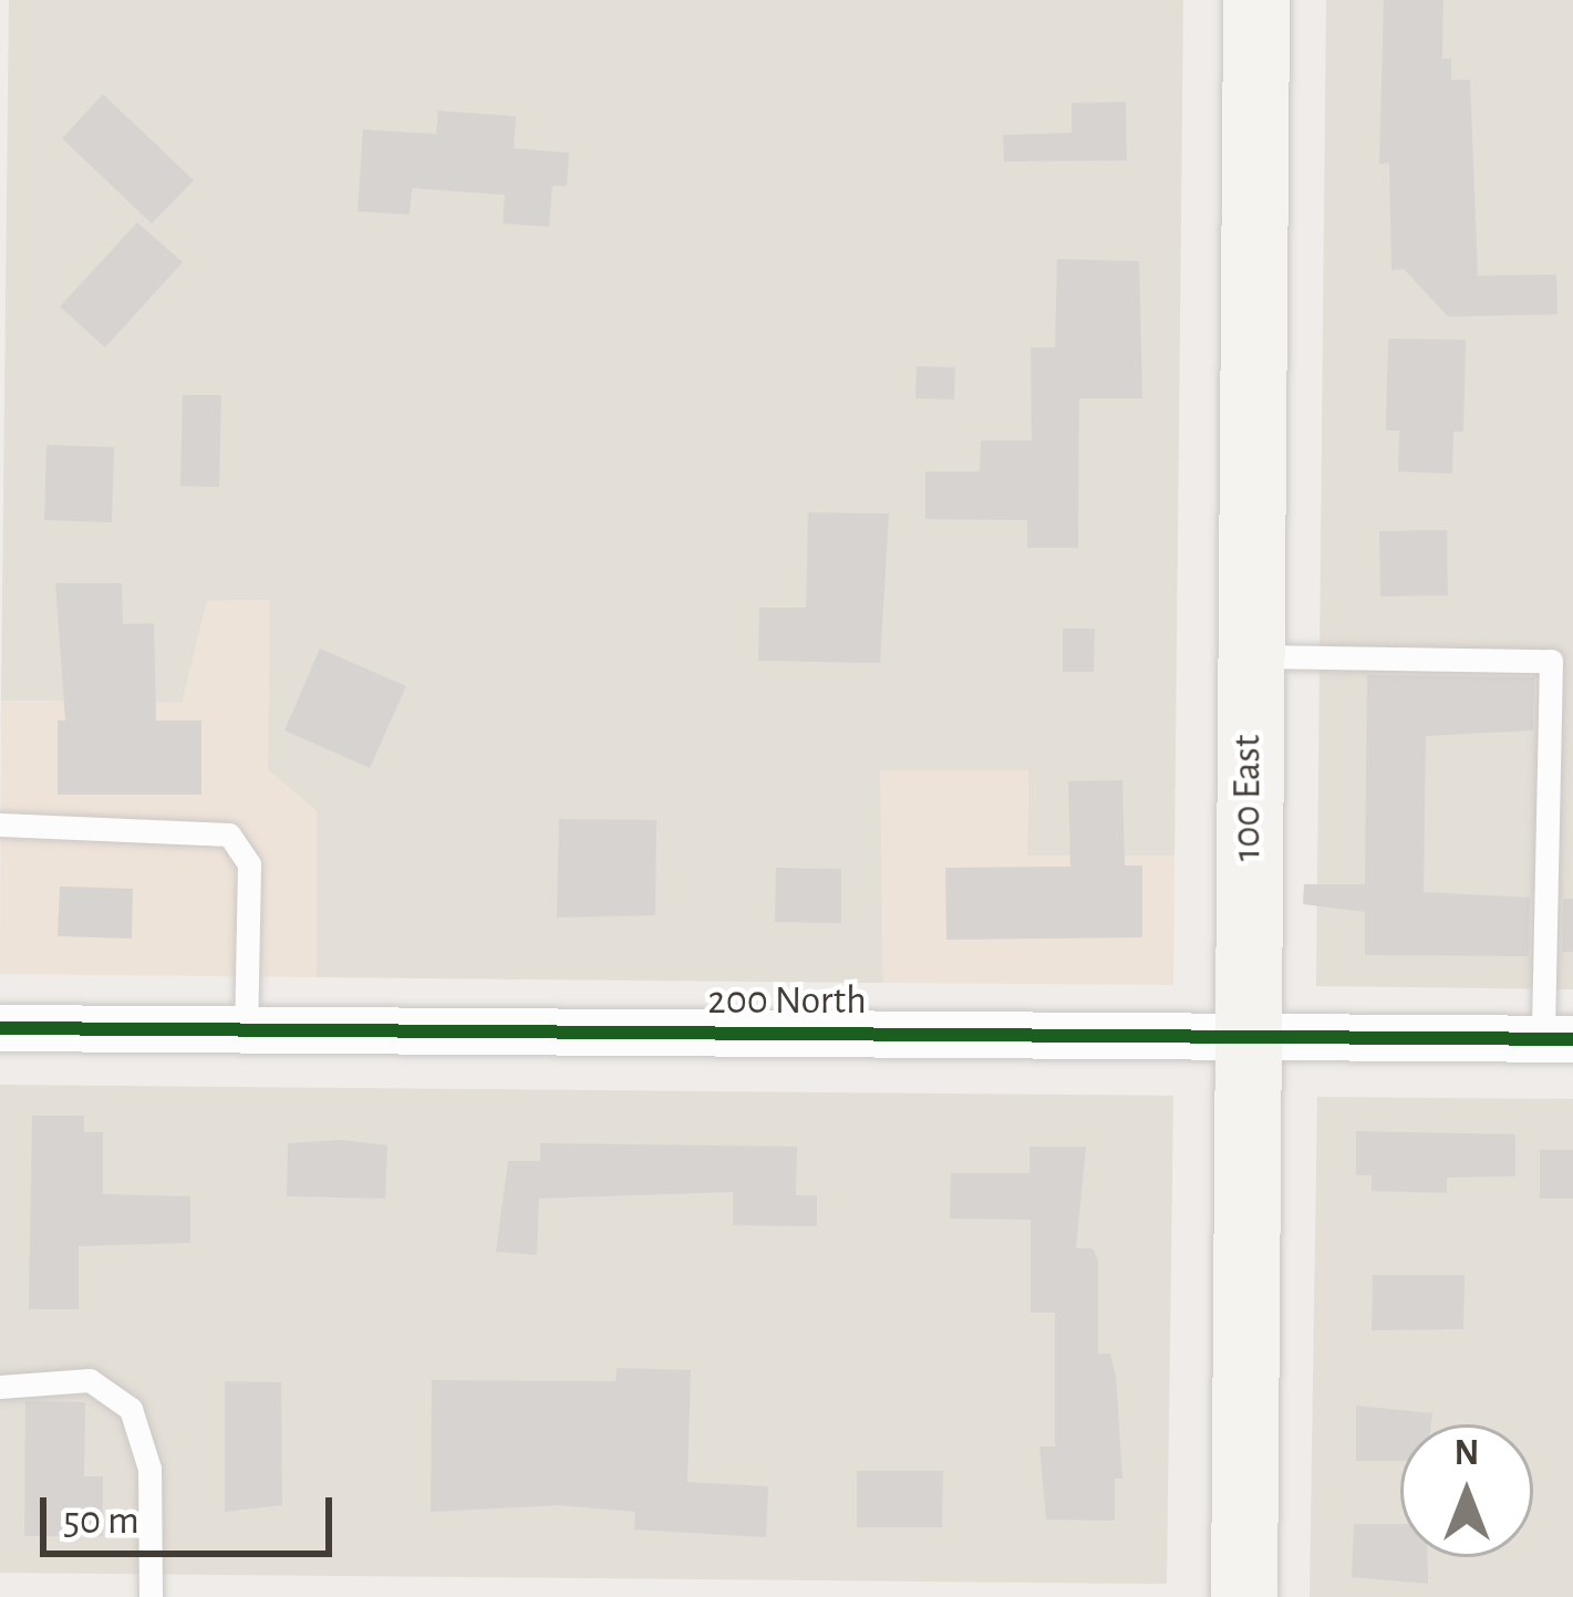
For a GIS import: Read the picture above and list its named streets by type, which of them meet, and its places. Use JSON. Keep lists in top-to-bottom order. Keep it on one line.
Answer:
{"streets":{"main road":["100 East"],"street":["200 North"]},"crossings":[["100 East","200 North"]],"scale_bar":"50 m","north":"top"}
